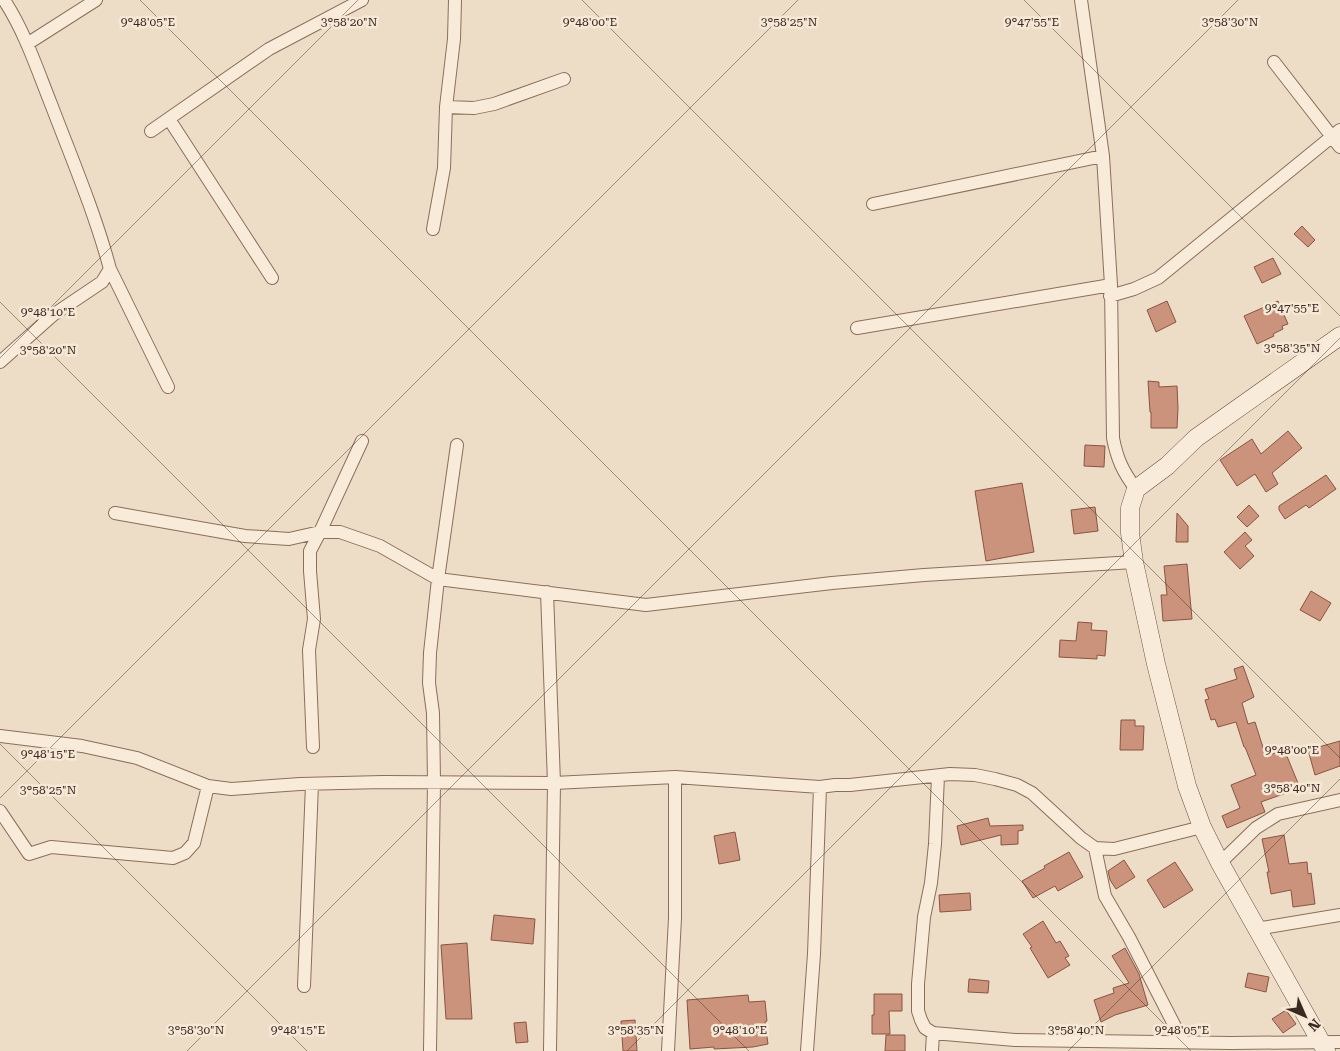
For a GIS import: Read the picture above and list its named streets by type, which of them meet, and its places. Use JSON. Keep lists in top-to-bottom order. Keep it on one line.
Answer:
{"north":"bottom right","coordinates":["9°48'05\"E","3°58'20\"N","9°48'00\"E","3°58'25\"N","9°47'55\"E","3°58'30\"N","9°48'10\"E","3°58'35\"N","9°48'15\"E","3°58'40\"N"]}
